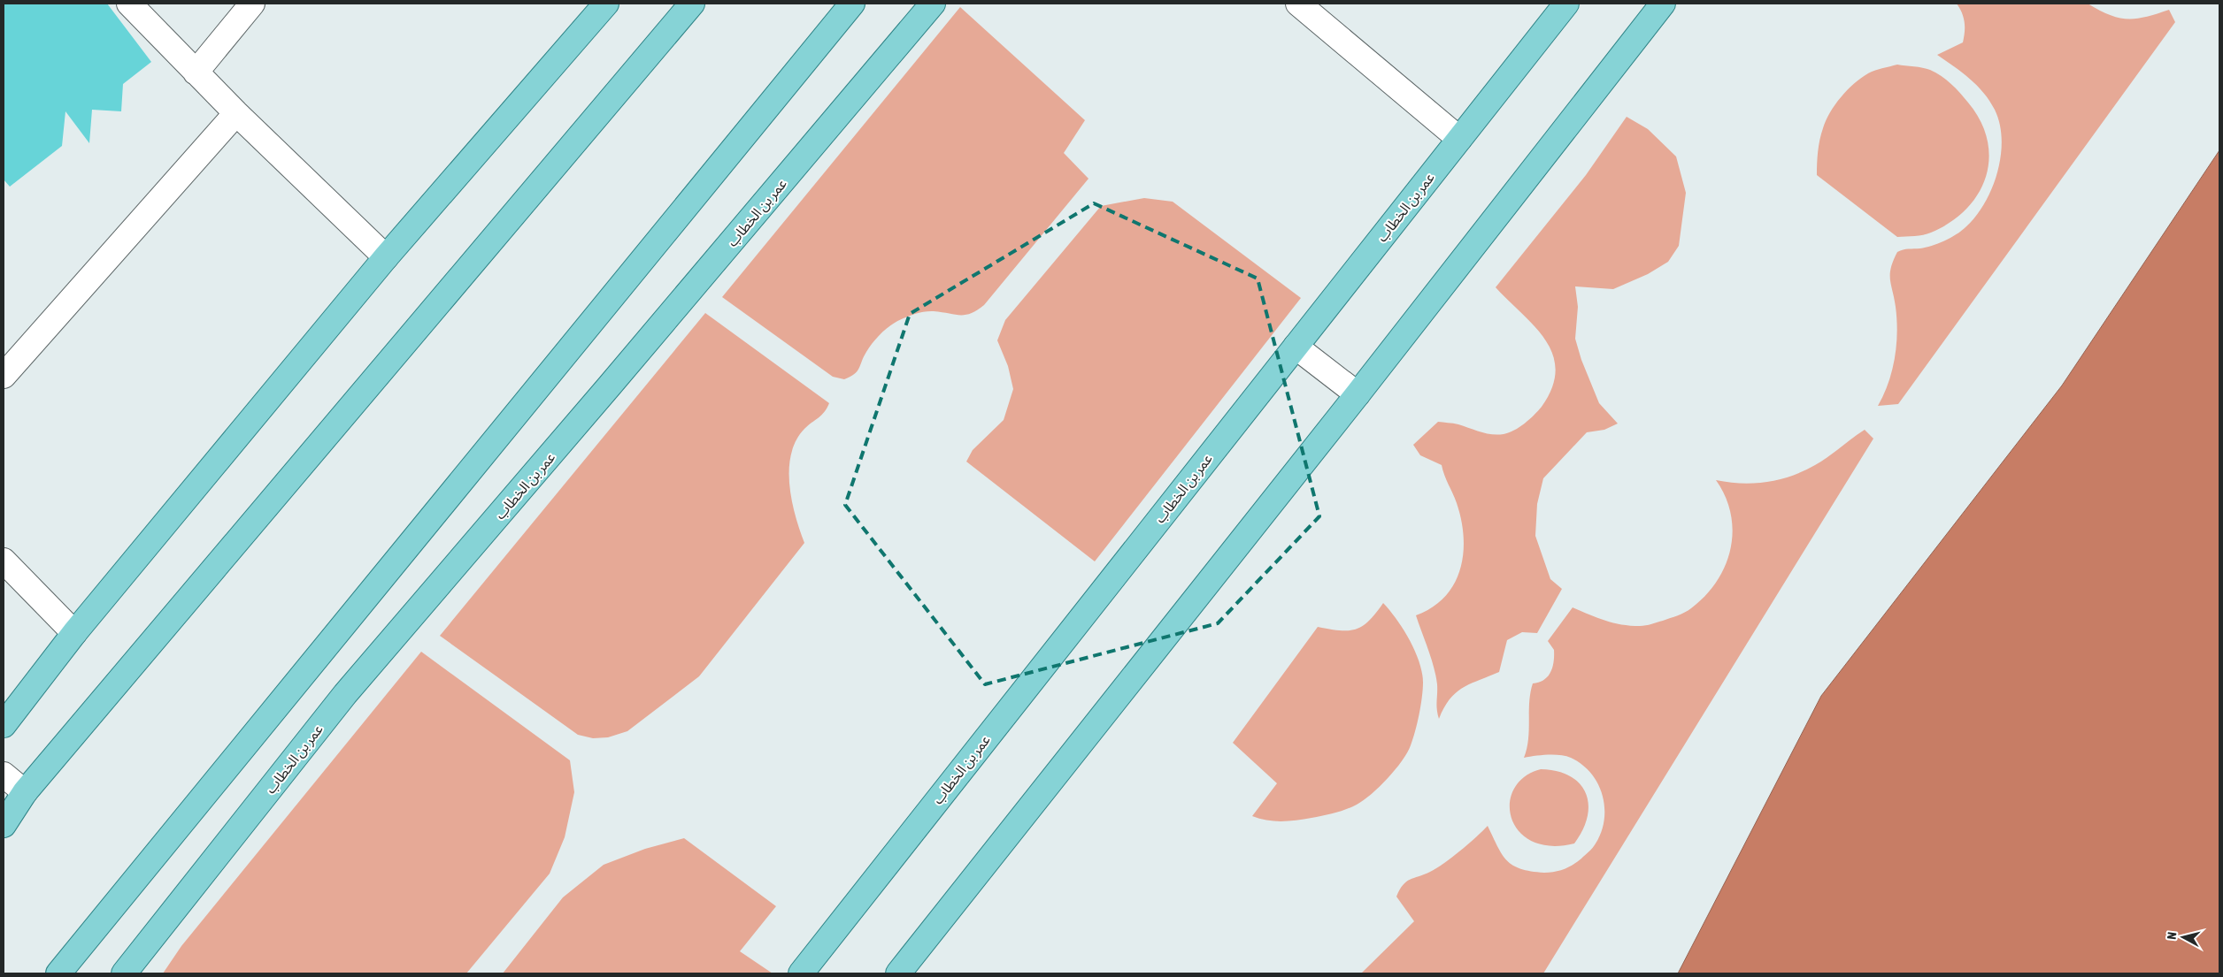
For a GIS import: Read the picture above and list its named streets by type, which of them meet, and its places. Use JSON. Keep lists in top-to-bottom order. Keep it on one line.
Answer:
{"streets":{"main road":["عمر بن الخطاب"]},"north":"left"}
